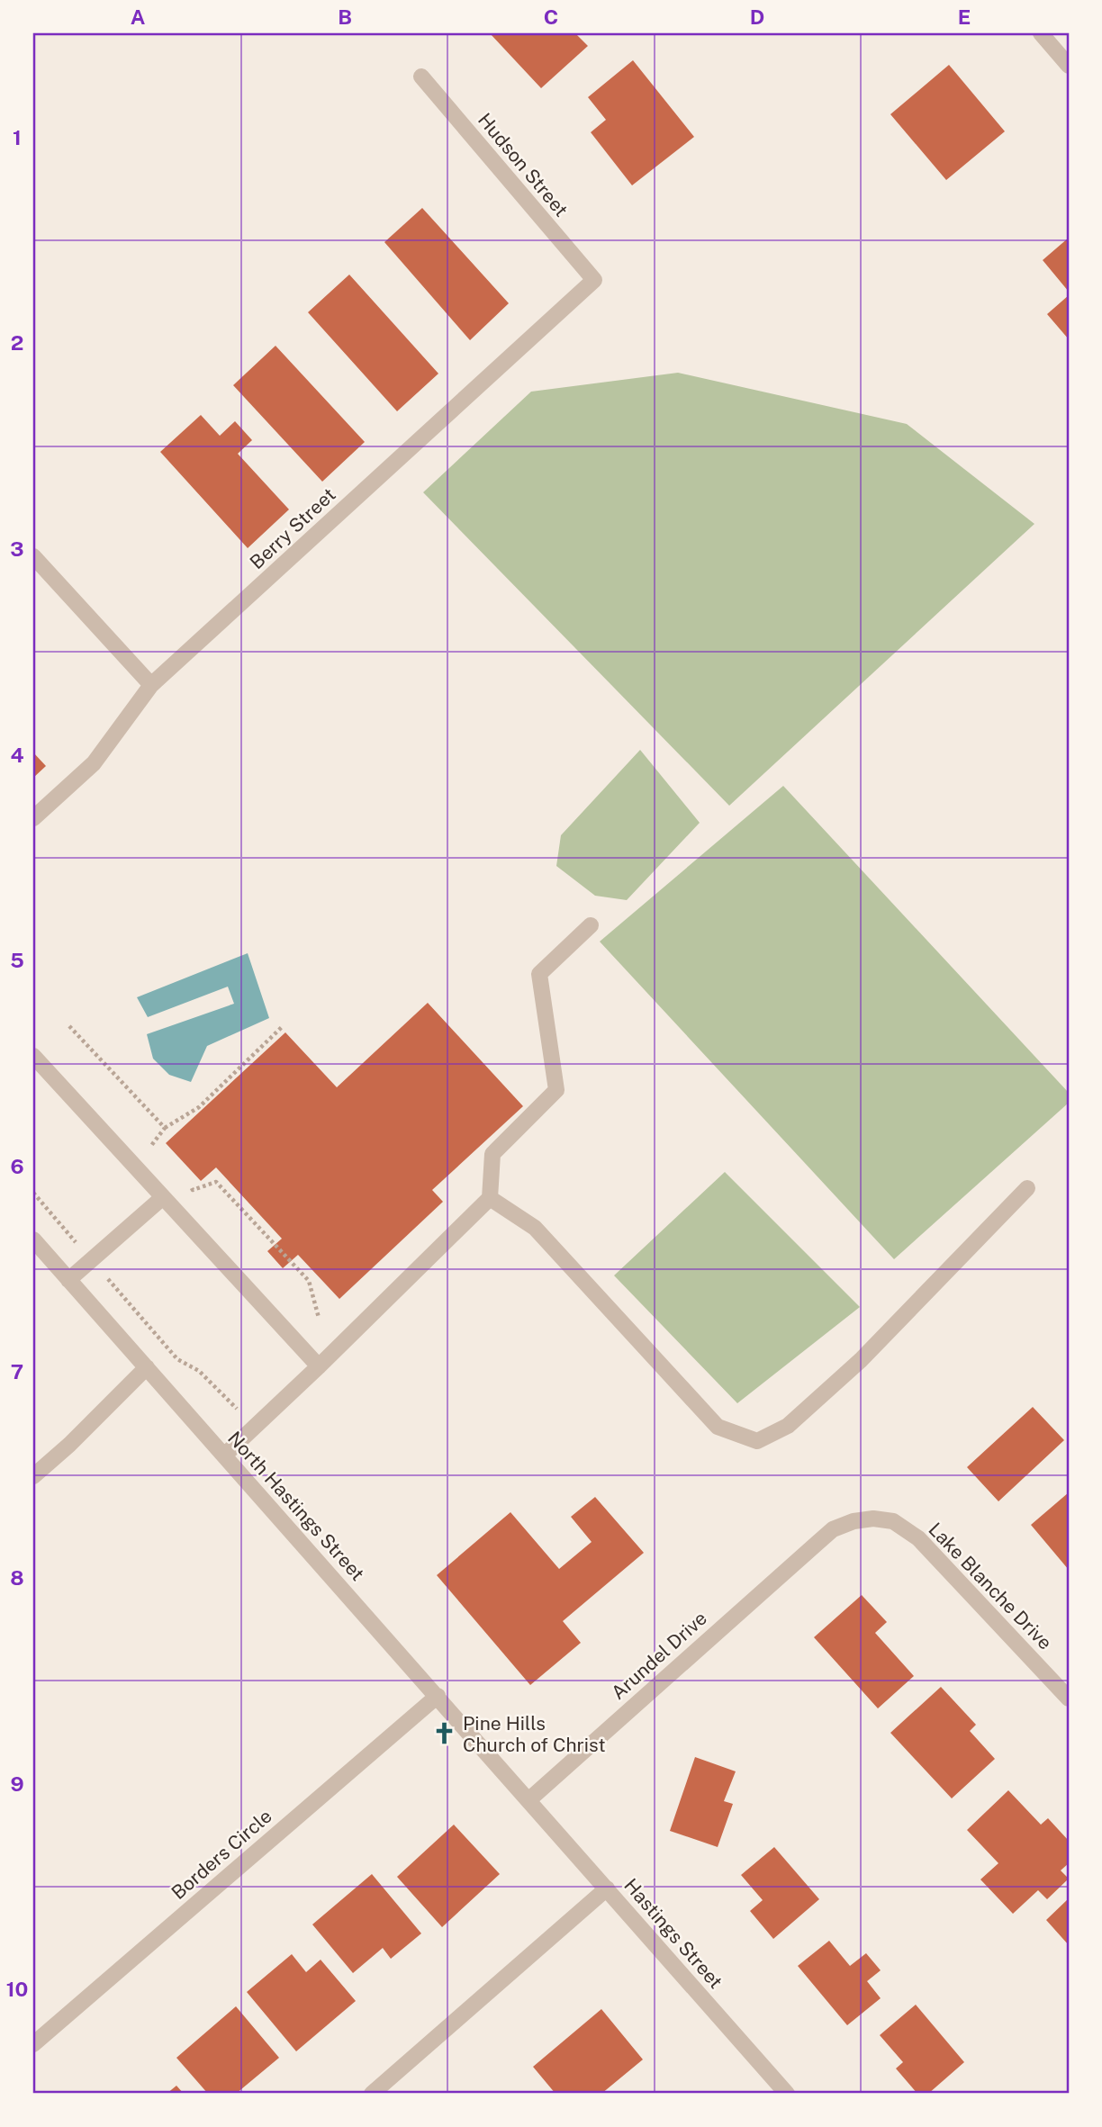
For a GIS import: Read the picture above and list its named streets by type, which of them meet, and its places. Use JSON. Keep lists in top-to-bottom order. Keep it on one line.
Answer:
{"streets":{"street":["Hudson Street","Berry Street","North Hastings Street","Lake Blanche Drive","Arundel Drive","Borders Circle","Hastings Street"]},"crossings":[["Hudson Street","Berry Street"],["North Hastings Street","Arundel Drive"],["North Hastings Street","Borders Circle"],["North Hastings Street","Hastings Street"],["Lake Blanche Drive","Arundel Drive"],["Arundel Drive","Hastings Street"]],"places":{"church":["Pine Hills Church of Christ"]},"grid":{"columns":["A","B","C","D","E"],"rows":["1","2","3","4","5","6","7","8","9","10"]}}
